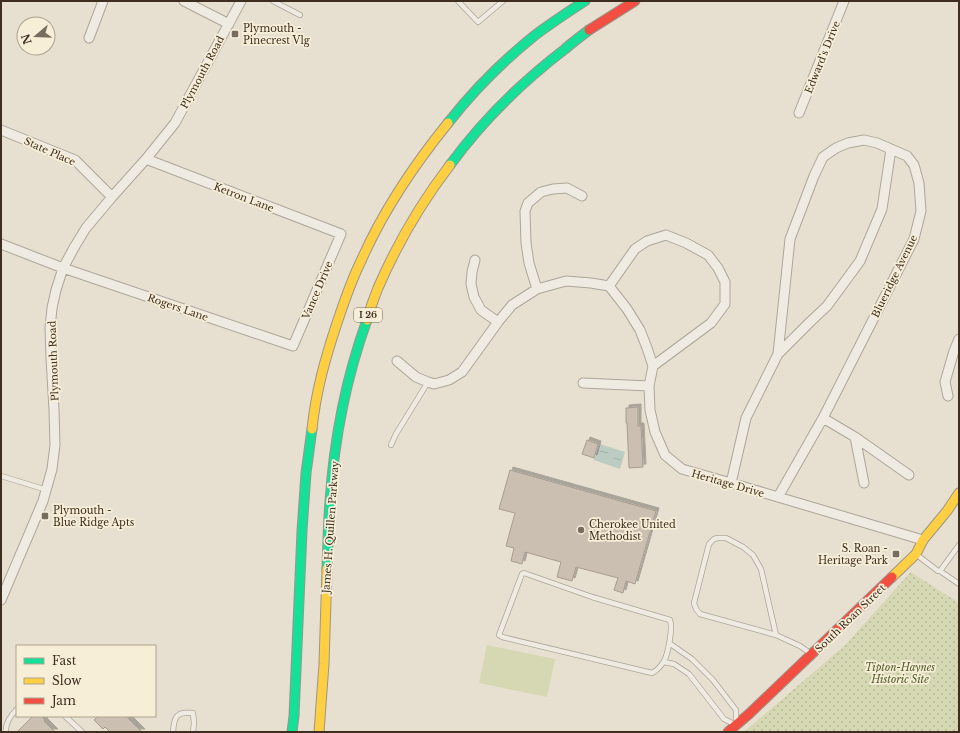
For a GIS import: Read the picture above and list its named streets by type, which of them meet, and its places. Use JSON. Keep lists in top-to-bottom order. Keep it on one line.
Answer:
{"streets":{"main road":["I 26","James H. Quillen Parkway","South Roan Street"],"street":["Edward's Drive","Plymouth Road","State Place","Ketron Lane","Blueridge Avenue","Vance Drive","Rogers Lane","Heritage Drive"]},"crossings":[["Plymouth Road","State Place"],["Plymouth Road","Ketron Lane"],["Plymouth Road","Rogers Lane"],["Ketron Lane","Vance Drive"],["Blueridge Avenue","Heritage Drive"],["Vance Drive","Rogers Lane"],["Heritage Drive","South Roan Street"]],"parks":["Tipton-Haynes Historic Site"],"places":{"transit":["Plymouth - Pinecrest Vlg","Plymouth - Blue Ridge Apts","S. Roan - Heritage Park"],"other":["Cherokee United Methodist"]},"legend":["Fast","Slow","Jam"],"north":"left"}
